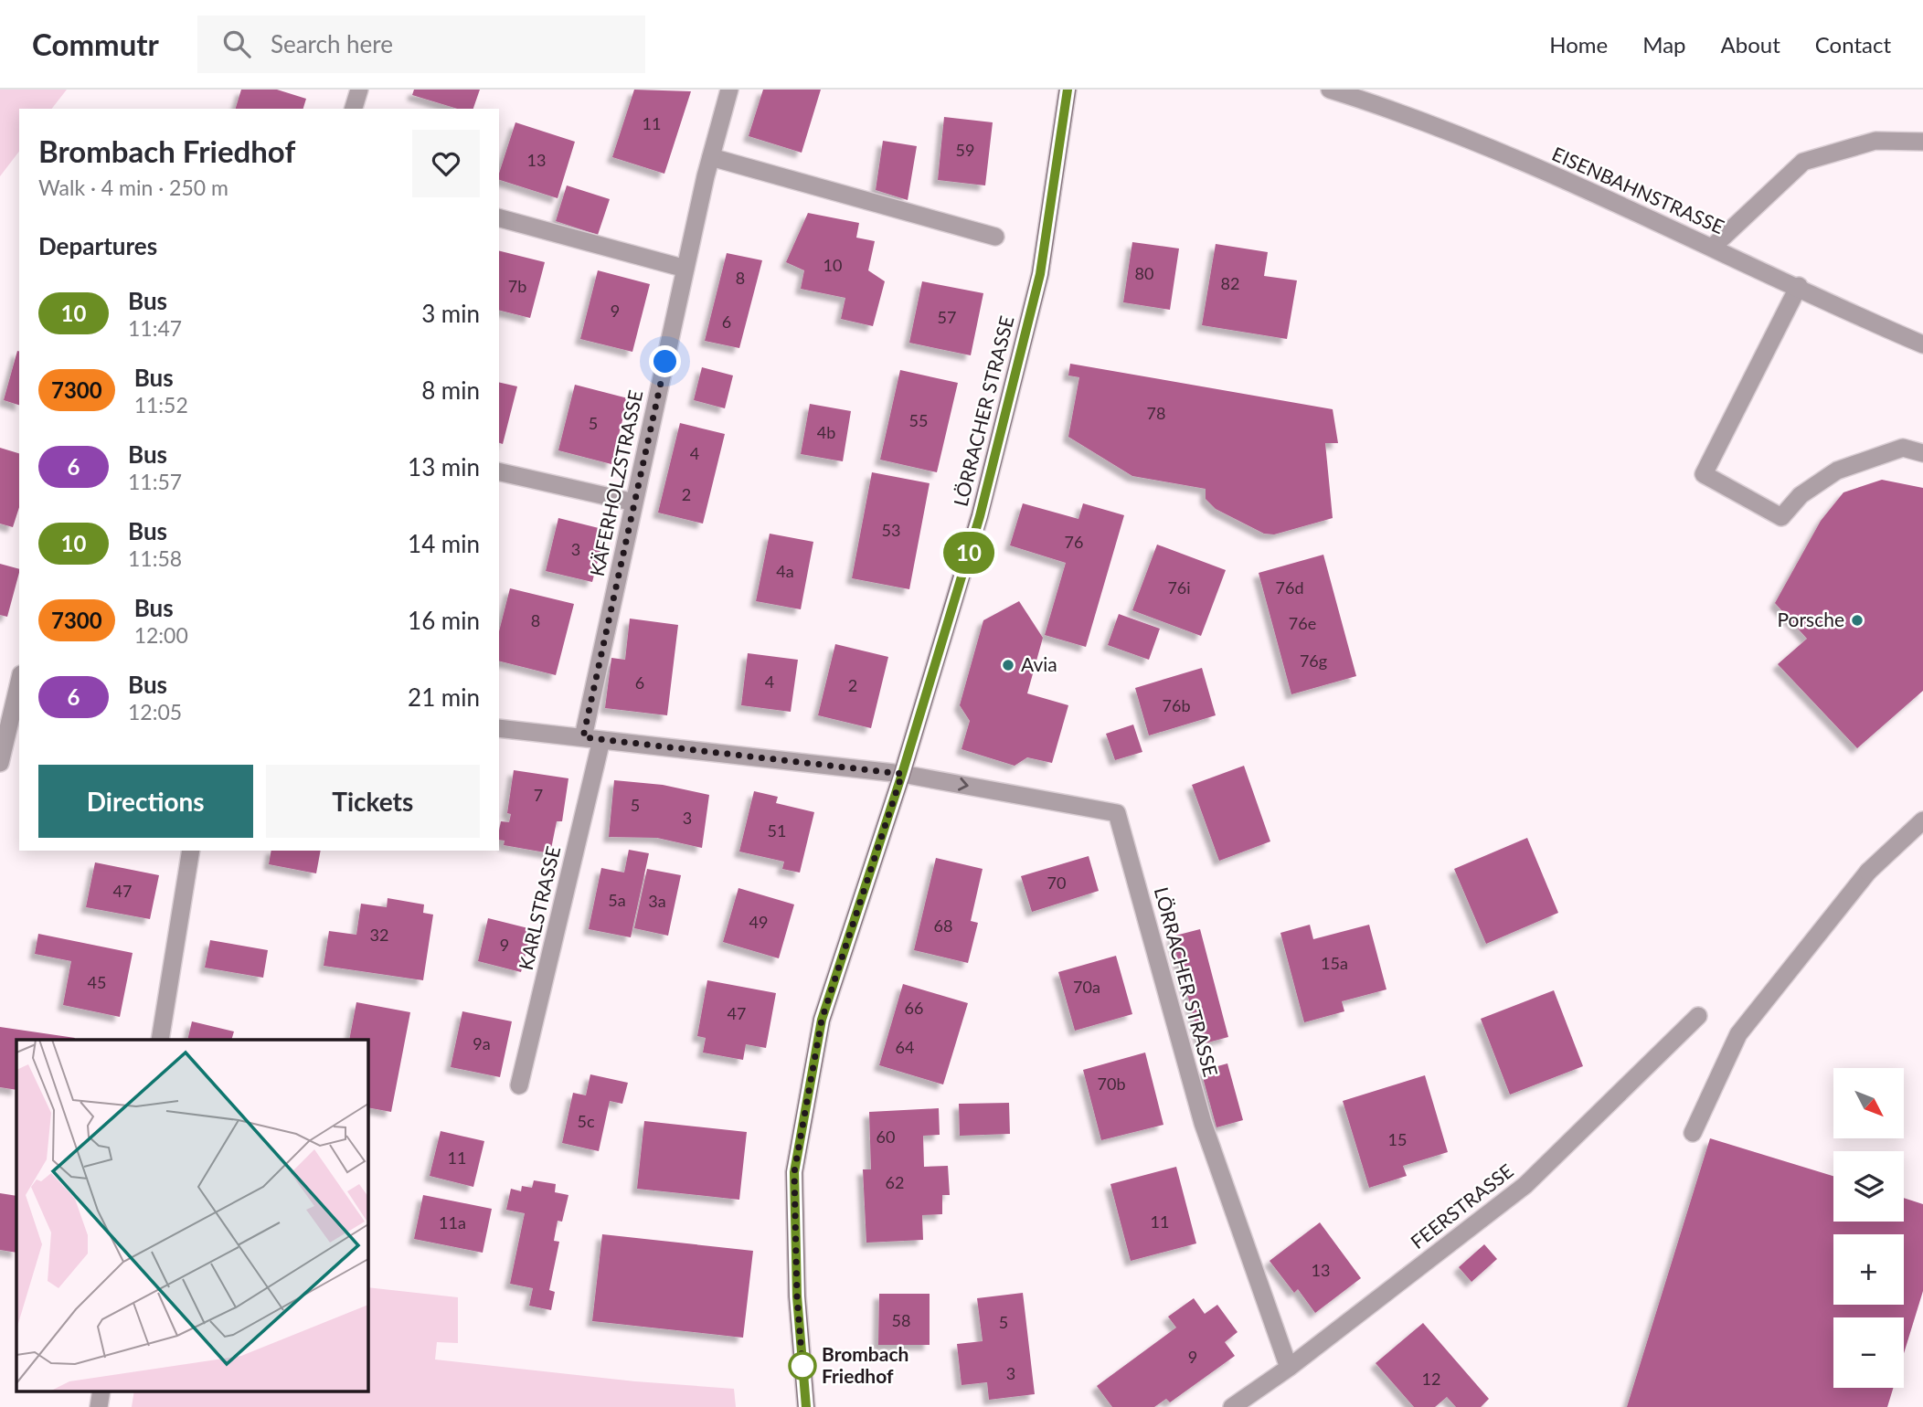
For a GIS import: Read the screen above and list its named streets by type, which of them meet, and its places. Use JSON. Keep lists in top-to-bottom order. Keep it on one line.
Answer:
{"streets":{"main road":["LÖRRACHER STRASSE"],"street":["EISENBAHNSTRASSE","KÄFERHOLZSTRASSE","KARLSTRASSE","FEERSTRASSE"]},"crossings":[["LÖRRACHER STRASSE","FEERSTRASSE"]],"places":["Porsche","Avia","Brombach Friedhof"],"lines":["bus line 10"],"house_numbers":["11","59","13","10","80","8","82","7b","9","57","6","78","55","5","4b","4","2","53","76","3","4a","76i","76d","8","76e","76g","4","6","2","76b","7","5","3","51","70","47","5a","3a","49","68","32","9","15a","45","70a","66","47","9a","64","70b","5c","60","15","11","62","11","11a","13","58","5","9","3","12"],"north":"bottom right","page":{"header":"Commutr","search":"Search here","nav":["Home","Map","About","Contact"],"on_map":"10","heading":[["Brombach Friedhof","Walk · 4 min · 250 m"],"Departures"],"list":[{"mark":"10","name":"Bus","note":"11:47","value":"3 min"},{"mark":"7300","name":"Bus","note":"11:52","value":"8 min"},{"mark":"6","name":"Bus","note":"11:57","value":"13 min"},{"mark":"10","name":"Bus","note":"11:58","value":"14 min"},{"mark":"7300","name":"Bus","note":"12:00","value":"16 min"},{"mark":"6","name":"Bus","note":"12:05","value":"21 min"}],"buttons":["Directions","Tickets"],"map_buttons":["+","−"]}}
